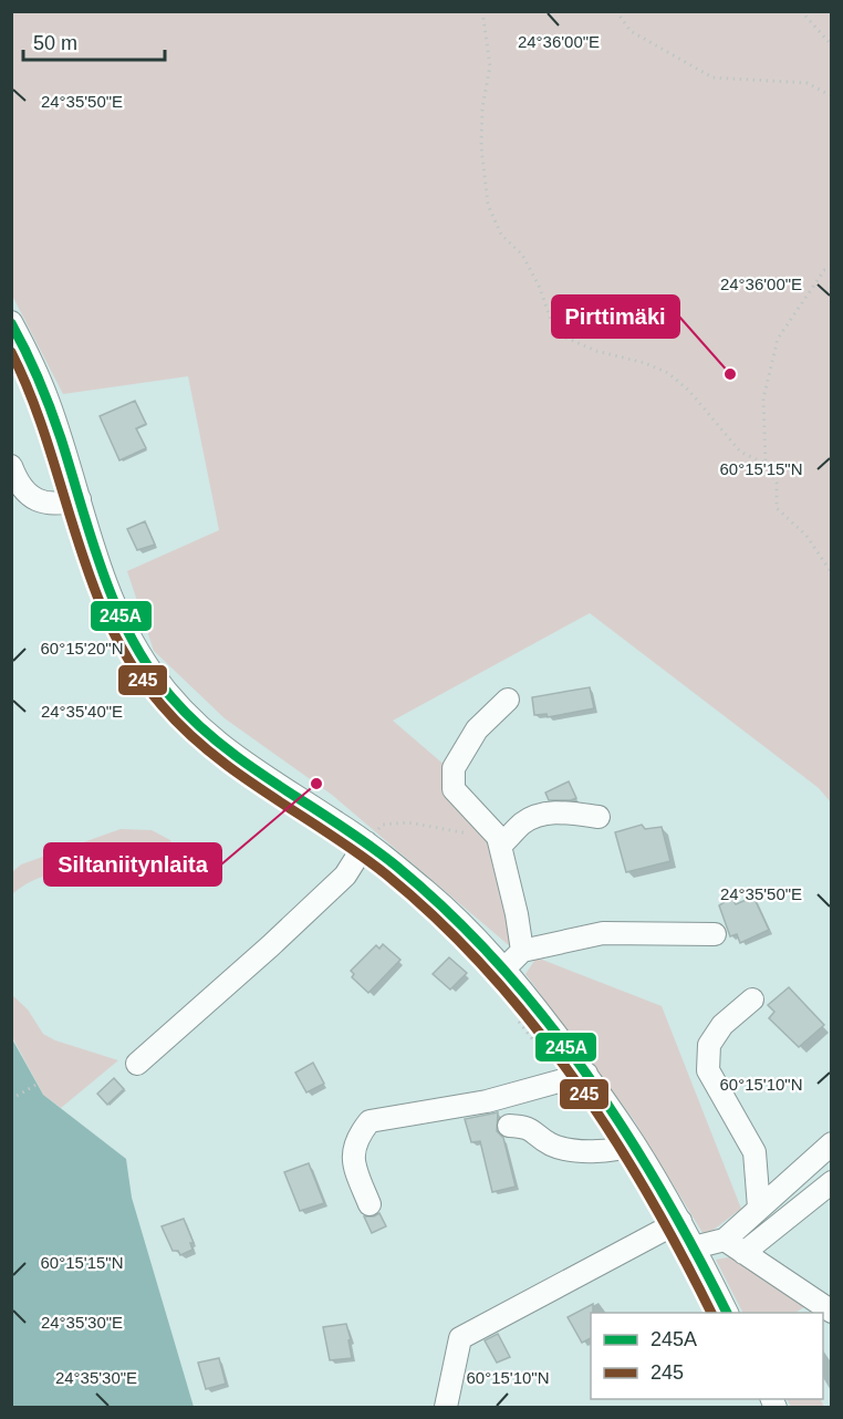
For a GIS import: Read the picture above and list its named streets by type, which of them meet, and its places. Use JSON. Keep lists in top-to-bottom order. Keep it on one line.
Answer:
{"places":["Pirttimäki","Siltaniitynlaita"],"lines":["transit line 245A","transit line 245"],"legend":["245A","245"],"scale_bar":"50 m","coordinates":["24°36'00\"E","24°35'50\"E","60°15'15\"N","60°15'20\"N","24°35'40\"E","60°15'10\"N","24°35'30\"E"]}
